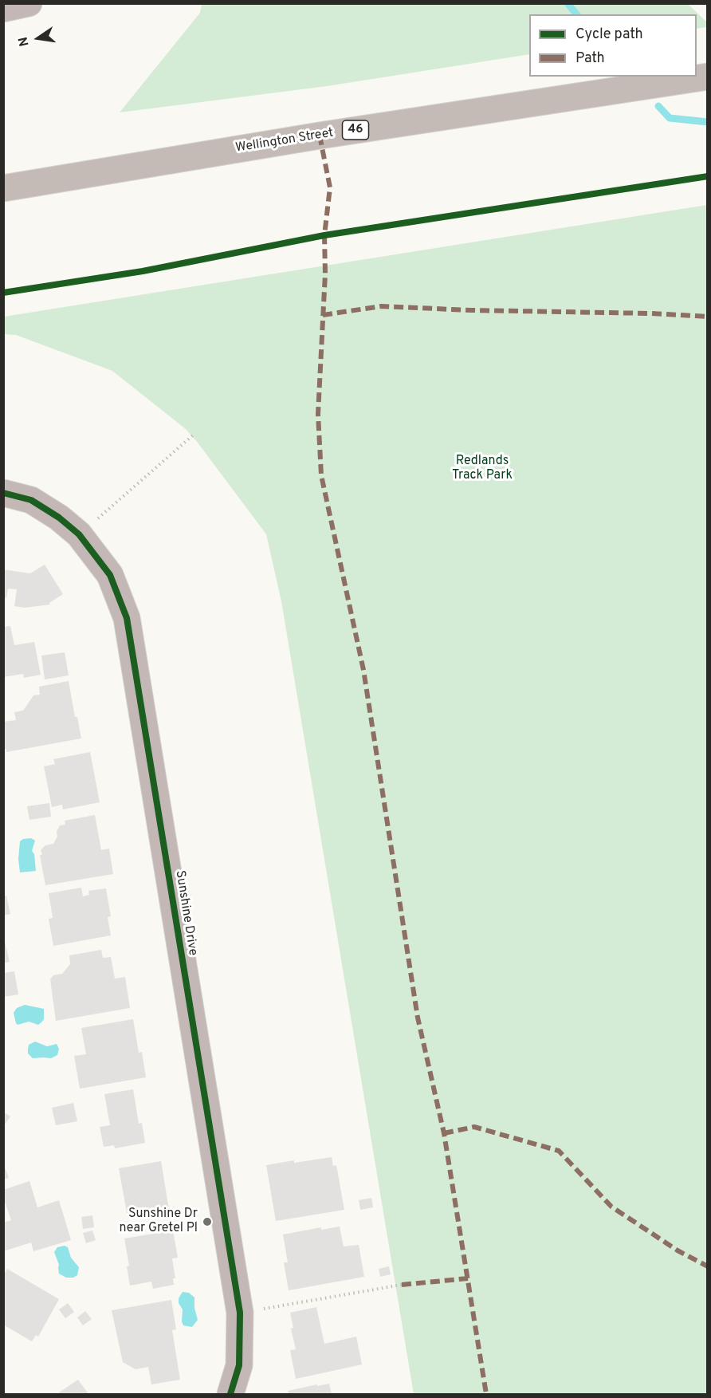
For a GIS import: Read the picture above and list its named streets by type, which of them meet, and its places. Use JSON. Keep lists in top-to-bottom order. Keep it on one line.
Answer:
{"streets":{"main road":["46","Wellington Street"],"street":["Sunshine Drive"]},"parks":["Redlands Track Park"],"places":["Sunshine Dr near Gretel Pl"],"legend":["Cycle path","Path"],"north":"left"}
